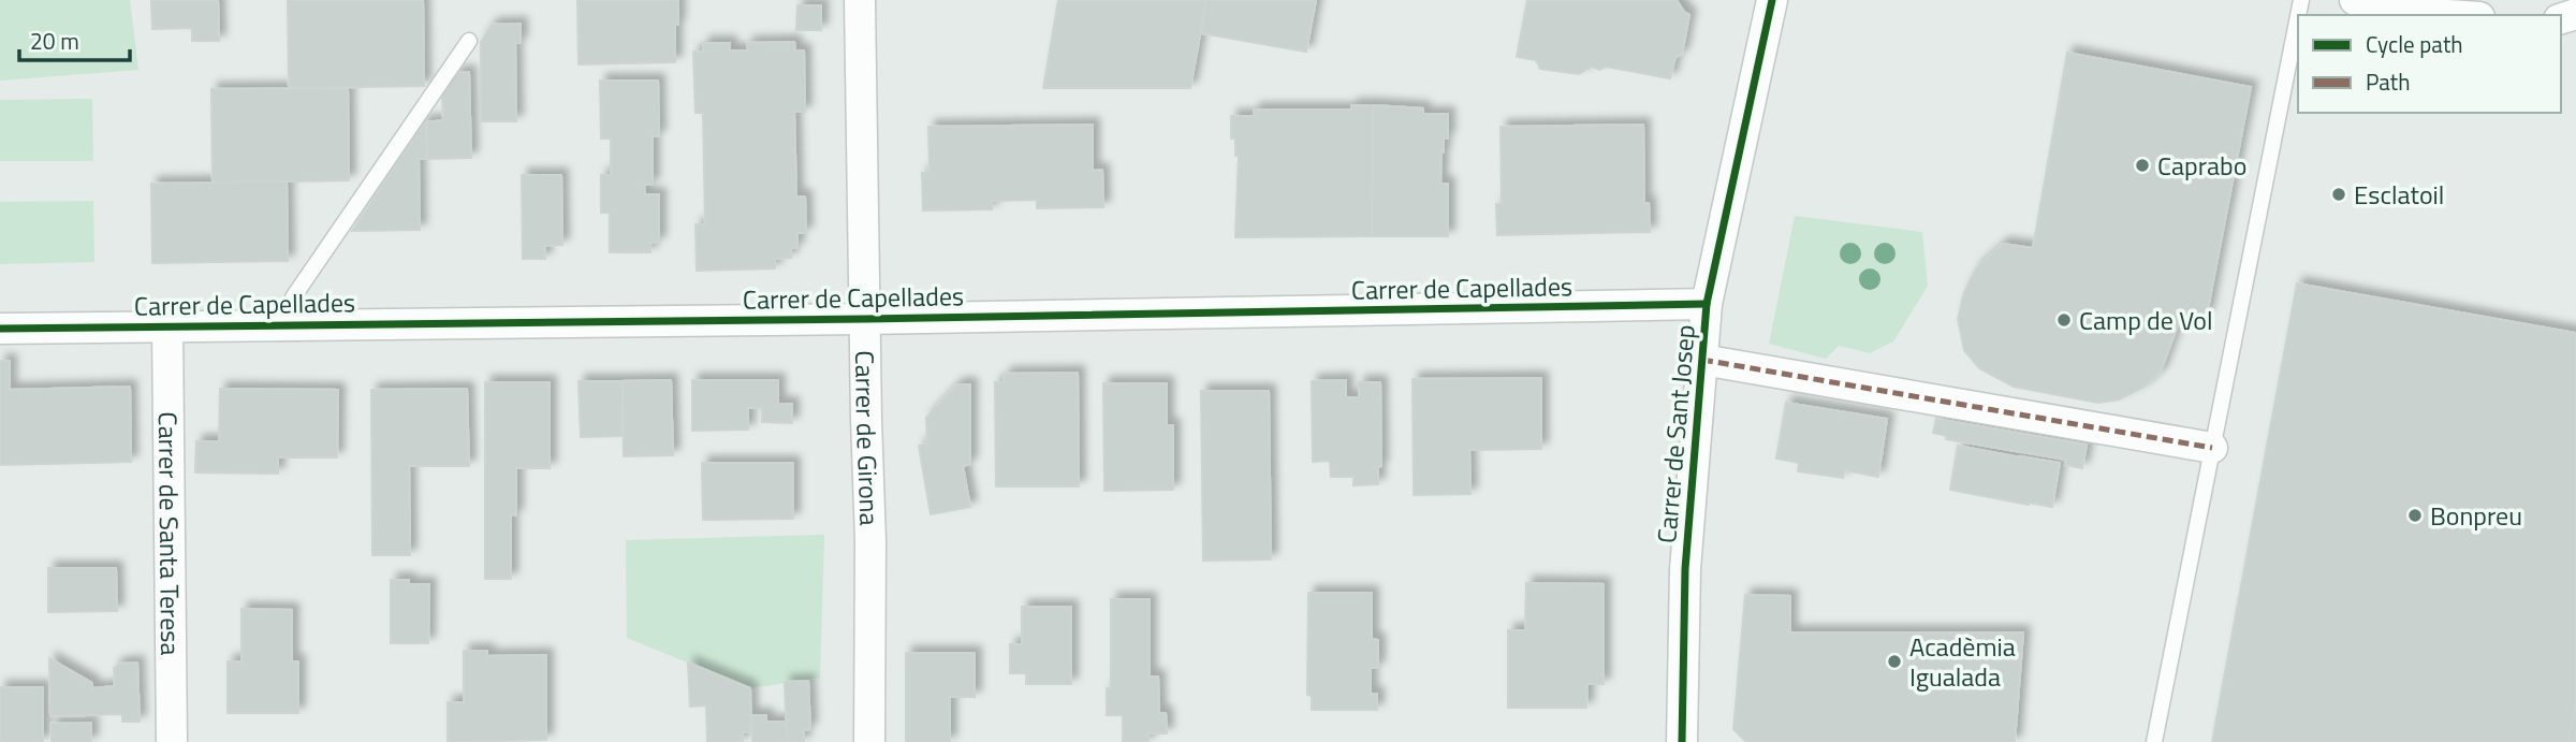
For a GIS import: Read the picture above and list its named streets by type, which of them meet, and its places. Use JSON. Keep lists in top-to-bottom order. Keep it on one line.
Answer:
{"streets":{"street":["Carrer de Capellades","Carrer de Sant Josep","Carrer de Girona","Carrer de Santa Teresa"]},"crossings":[["Carrer de Capellades","Carrer de Sant Josep"],["Carrer de Capellades","Carrer de Girona"],["Carrer de Capellades","Carrer de Santa Teresa"]],"places":["Caprabo","Esclatoil","Camp de Vol","Bonpreu","Acadèmia Igualada"],"legend":["Cycle path","Path"],"scale_bar":"20 m"}
